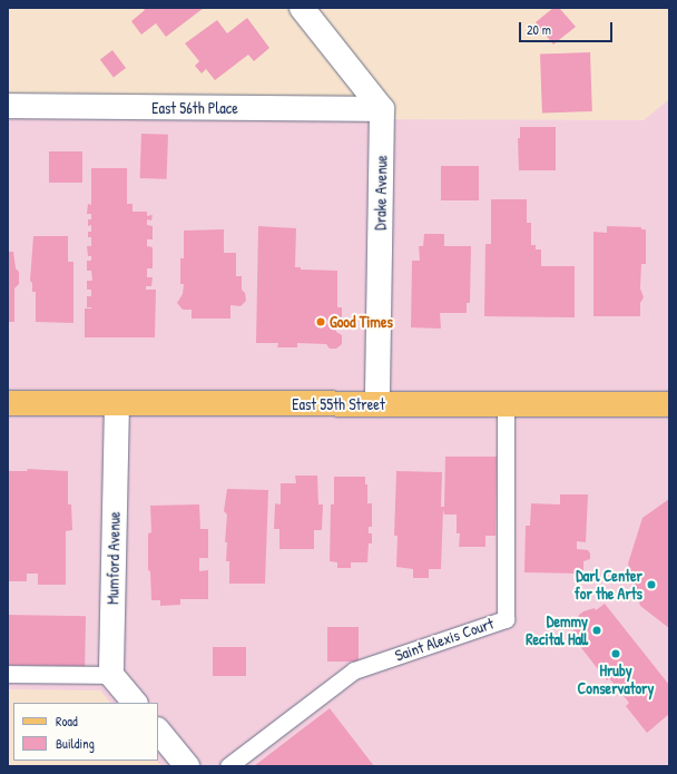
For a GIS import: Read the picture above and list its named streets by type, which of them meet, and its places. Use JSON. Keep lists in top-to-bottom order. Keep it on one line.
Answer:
{"streets":{"main road":["East 55th Street"],"street":["East 56th Place","Drake Avenue","Mumford Avenue"],"lane":["Saint Alexis Court"]},"crossings":[["East 56th Place","Drake Avenue"],["Drake Avenue","East 55th Street"],["East 55th Street","Mumford Avenue"],["East 55th Street","Saint Alexis Court"]],"places":["Good Times","Darl Center for the Arts","Demmy Recital Hall","Hruby Conservatory"],"legend":["Road","Building"],"scale_bar":"20 m"}
